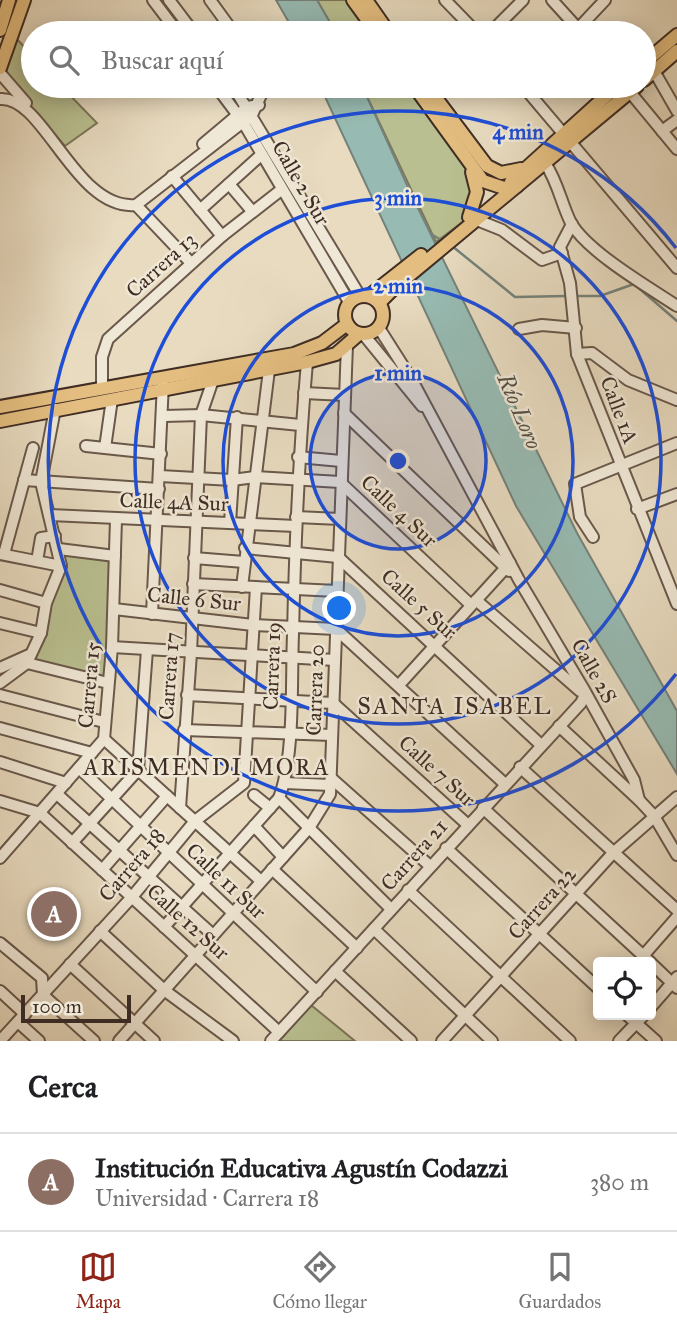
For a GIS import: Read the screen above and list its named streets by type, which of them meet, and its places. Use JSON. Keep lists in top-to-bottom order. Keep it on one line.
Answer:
{"streets":{"street":["Calle 2 Sur","Carrera 13","Calle 1A","Calle 4A Sur","Calle 4 Sur","Calle 6 Sur","Calle 5 Sur","Carrera 19","Calle 2S","Carrera 17","Carrera 15","Carrera 20","Calle 7 Sur","Carrera 21","Carrera 18","Calle 11 Sur","Carrera 22","Calle 12 Sur"]},"crossings":[["Calle 2 Sur","Carrera 13"],["Calle 4A Sur","Carrera 19"],["Calle 4A Sur","Carrera 17"],["Calle 4A Sur","Carrera 15"],["Calle 4A Sur","Carrera 20"],["Calle 4 Sur","Carrera 19"],["Calle 4 Sur","Calle 2S"],["Calle 4 Sur","Carrera 17"],["Calle 4 Sur","Carrera 20"],["Calle 4 Sur","Carrera 21"],["Calle 6 Sur","Carrera 19"],["Calle 6 Sur","Carrera 17"],["Calle 6 Sur","Carrera 15"],["Calle 6 Sur","Carrera 20"],["Calle 5 Sur","Carrera 20"],["Calle 5 Sur","Carrera 21"],["Carrera 19","Calle 11 Sur"],["Carrera 19","Calle 12 Sur"],["Calle 2S","Carrera 21"],["Carrera 15","Calle 11 Sur"],["Carrera 15","Calle 12 Sur"],["Carrera 20","Calle 7 Sur"],["Carrera 20","Calle 11 Sur"],["Carrera 20","Calle 12 Sur"],["Calle 7 Sur","Carrera 21"],["Calle 7 Sur","Carrera 22"],["Carrera 21","Calle 11 Sur"],["Carrera 21","Calle 12 Sur"],["Carrera 18","Calle 11 Sur"],["Carrera 18","Calle 12 Sur"]],"districts":["SANTA ISABEL","ARISMENDI MORA"],"water":["Río Loro"],"scale_bar":"100 m","page":{"search":"Buscar aquí","pins":"A","scale":"100 m","heading":"Cerca","list":[{"mark":"A","name":"Institución Educativa Agustín Codazzi","note":"Universidad · Carrera 18","value":"380 m"}],"nav":["Mapa","Cómo llegar","Guardados"]},"rings":["4 min","3 min","2 min","1 min"]}
